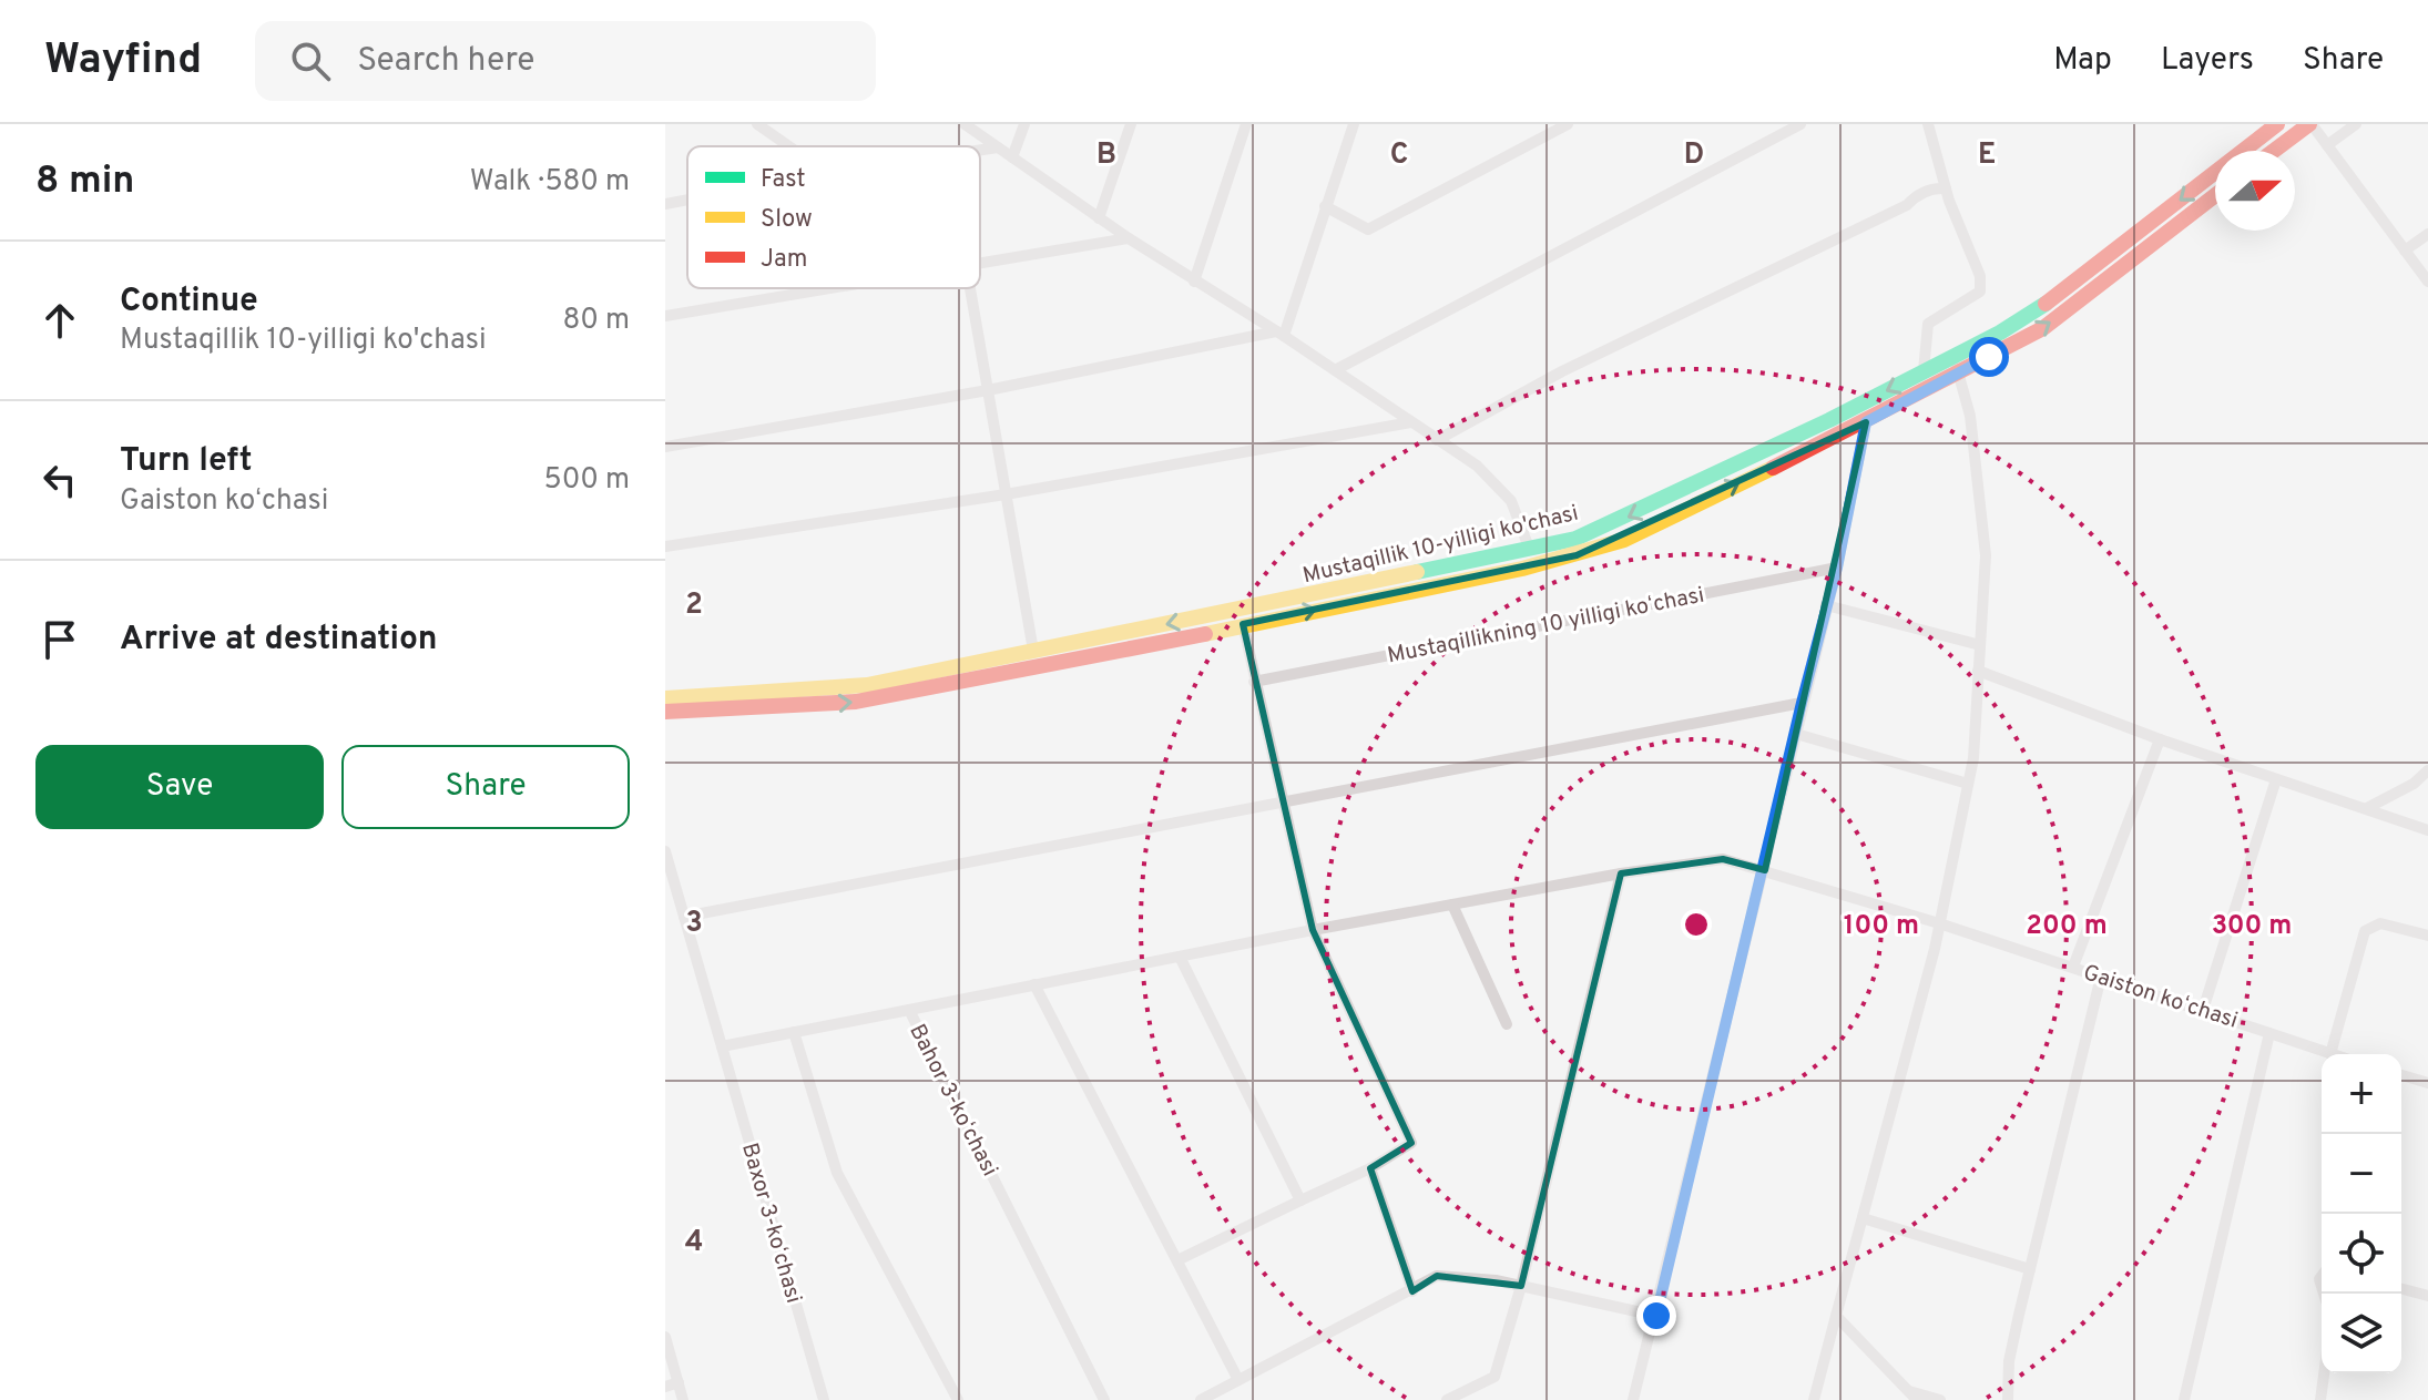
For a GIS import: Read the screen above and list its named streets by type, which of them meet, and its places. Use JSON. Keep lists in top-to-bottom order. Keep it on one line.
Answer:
{"streets":{"main road":["Mustaqillik 10-yilligi ko'chasi"],"street":["Mustaqillikning 10 yilligi koʻchasi","Gaiston koʻchasi","Bahor 3-koʻchasi","Baxor 3-koʻchasi"]},"crossings":[["Gaiston koʻchasi","Bahor 3-koʻchasi"],["Bahor 3-koʻchasi","Baxor 3-koʻchasi"]],"legend":["Fast","Slow","Jam"],"north":"right","page":{"header":"Wayfind","search":"Search here","nav":["Map","Layers","Share"],"heading":["8 min","Walk · 580 m"],"list":[["Continue","Mustaqillik 10-yilligi ko'chasi","80 m"],["Turn left","Gaiston koʻchasi","500 m"],"Arrive at destination"],"buttons":["Save","Share"],"map_buttons":["+","−"]},"grid":{"columns":["B","C","D","E"],"rows":["2","3","4"]},"rings":["100 m","200 m","300 m"]}
